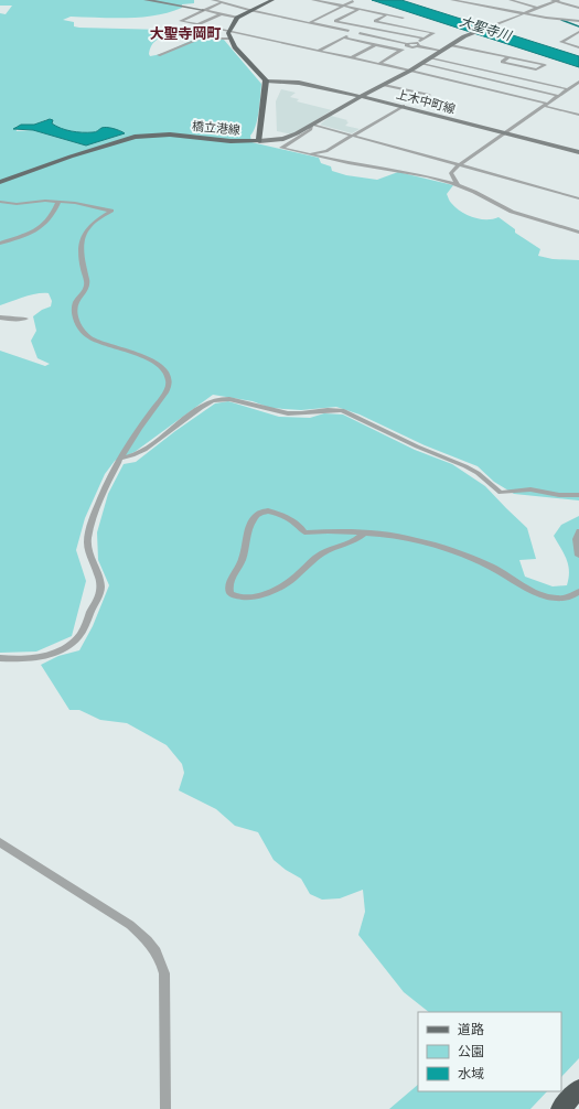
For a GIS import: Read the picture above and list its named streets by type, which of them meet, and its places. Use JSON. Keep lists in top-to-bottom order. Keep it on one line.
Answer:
{"streets":{"main road":["橋立港線"],"street":["上木中町線"]},"crossings":[["上木中町線","橋立港線"]],"districts":["大聖寺岡町"],"water":["大聖寺川"],"legend":["道路","公園","水域"]}
